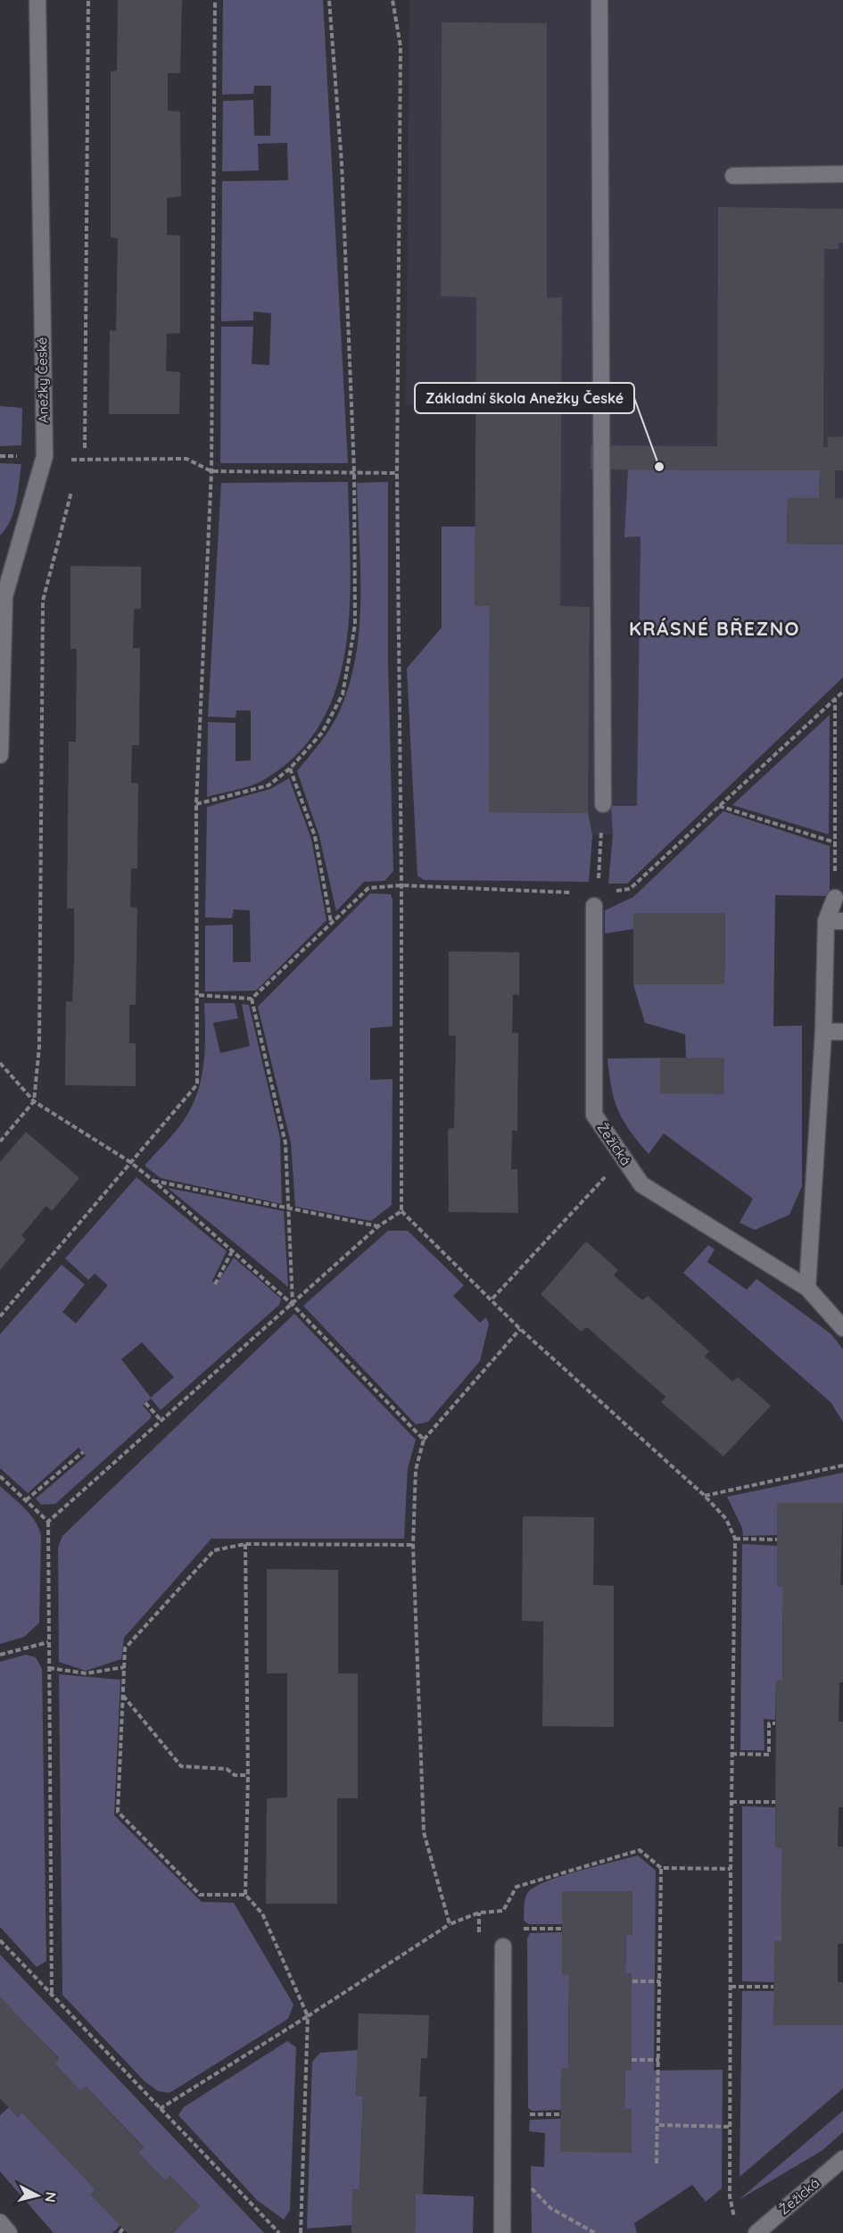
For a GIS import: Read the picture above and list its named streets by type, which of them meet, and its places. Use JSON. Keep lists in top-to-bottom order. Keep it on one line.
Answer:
{"streets":{"street":["Anežky České","Žežická"]},"districts":["KRÁSNÉ BŘEZNO"],"places":["Základní škola Anežky České"],"north":"right"}
